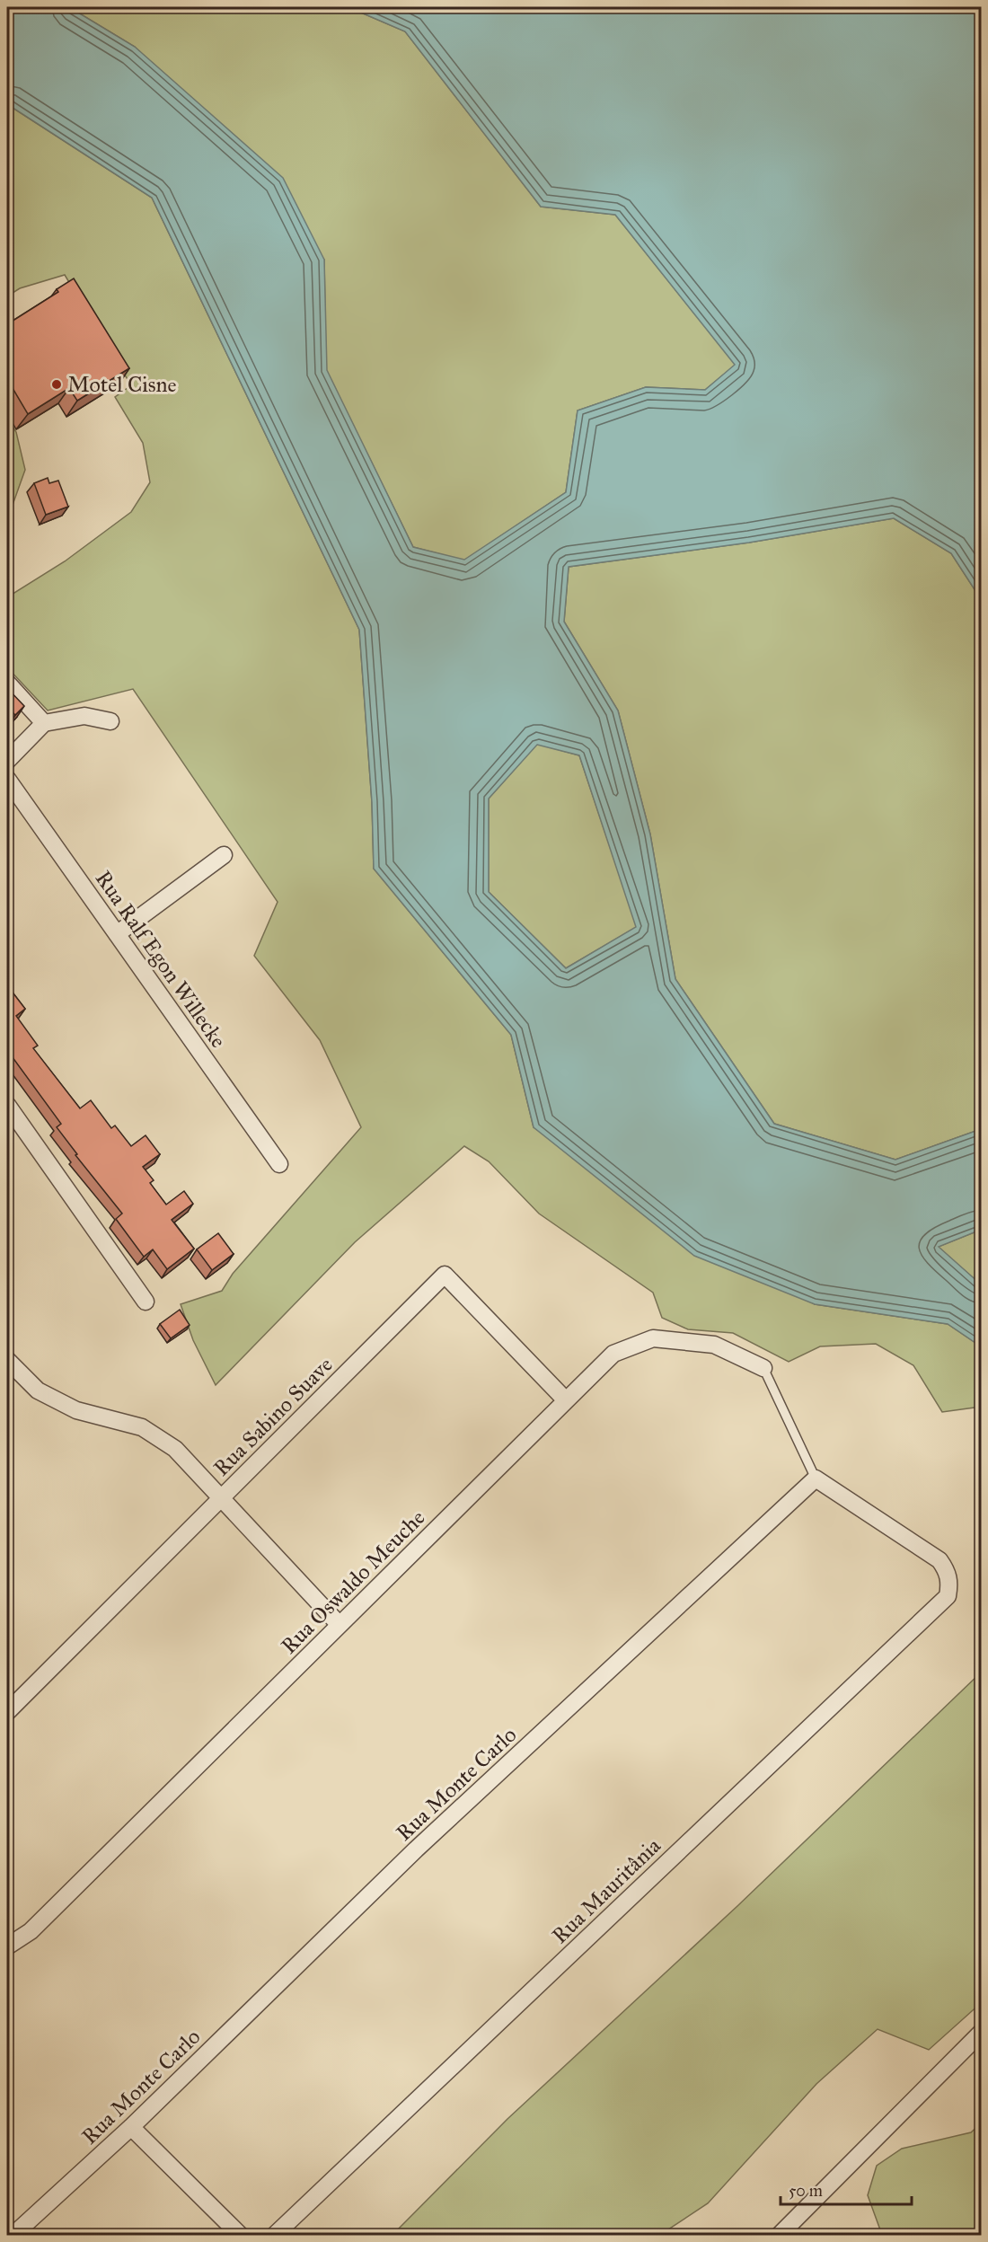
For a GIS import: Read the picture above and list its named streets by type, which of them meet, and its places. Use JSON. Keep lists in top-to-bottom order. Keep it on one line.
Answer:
{"streets":{"street":["Rua Ralf Egon Willecke","Rua Sabino Suave","Rua Oswaldo Meuche","Rua Monte Carlo","Rua Mauritânia"]},"crossings":[["Rua Sabino Suave","Rua Oswaldo Meuche"],["Rua Monte Carlo","Rua Mauritânia"]],"places":["Motel Cisne"],"scale_bar":"50 m"}
